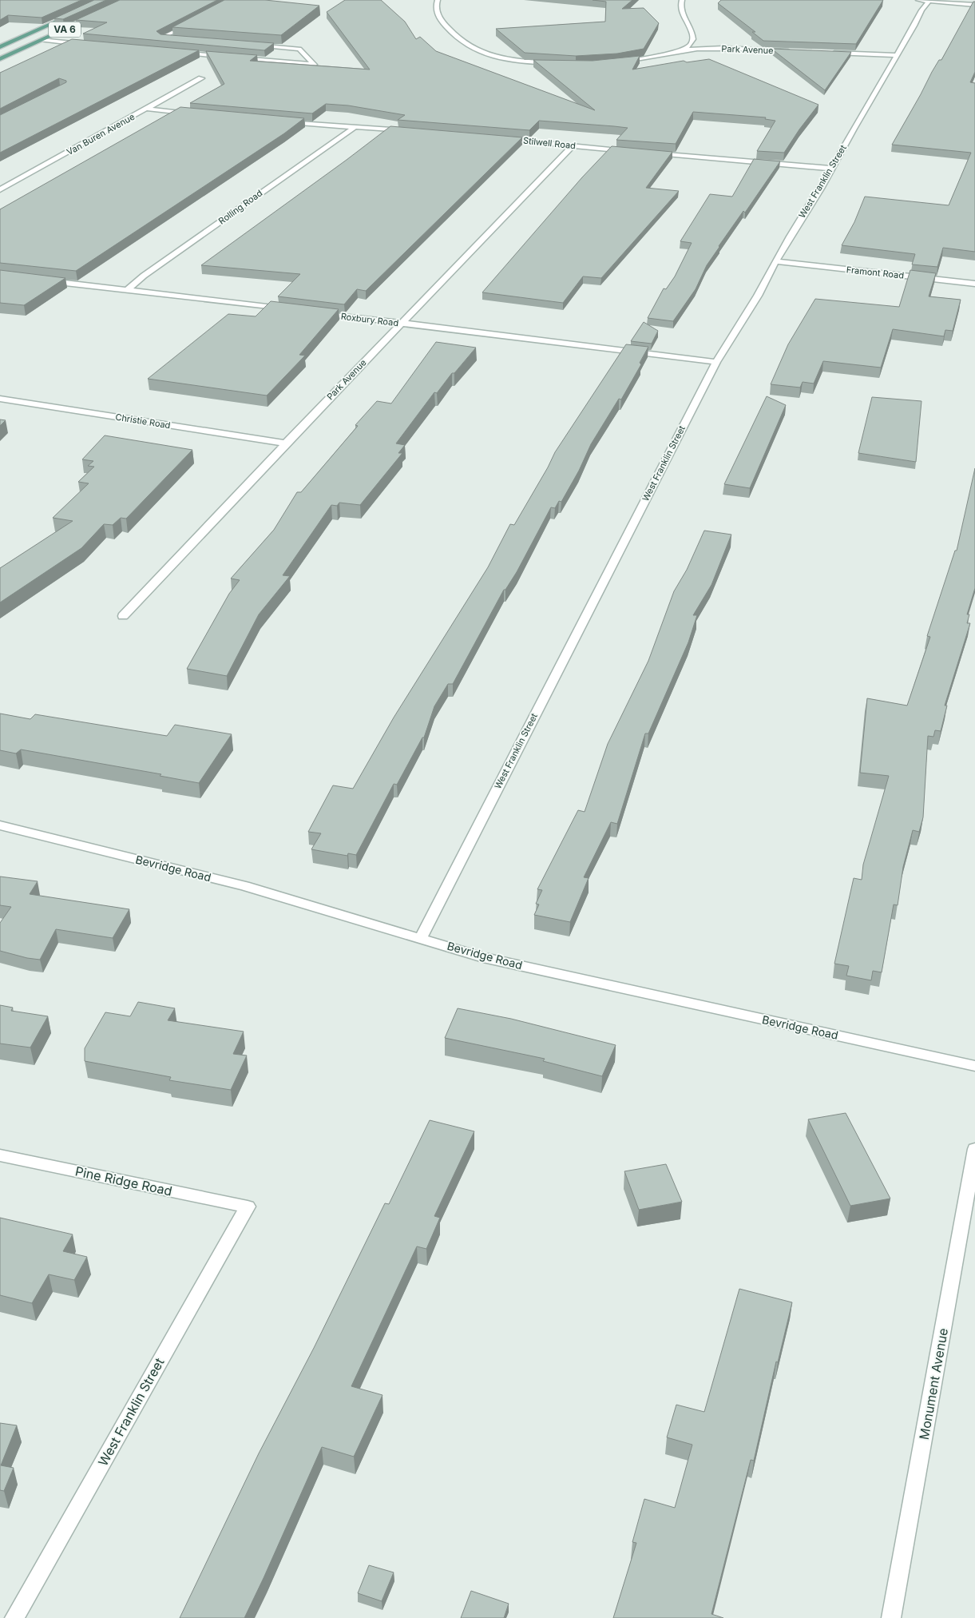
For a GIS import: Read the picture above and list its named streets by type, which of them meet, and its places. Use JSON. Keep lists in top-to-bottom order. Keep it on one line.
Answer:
{"streets":{"main road":["VA 6"],"street":["Park Avenue","Van Buren Avenue","Stilwell Road","West Franklin Street","Rolling Road","Framont Road","Roxbury Road","Christie Road","Bevridge Road","Pine Ridge Road","Monument Avenue"]},"crossings":[["Park Avenue","Stilwell Road"],["Park Avenue","Roxbury Road"],["Park Avenue","Christie Road"],["West Franklin Street","Framont Road"],["West Franklin Street","Roxbury Road"],["West Franklin Street","Bevridge Road"],["West Franklin Street","Pine Ridge Road"]]}
